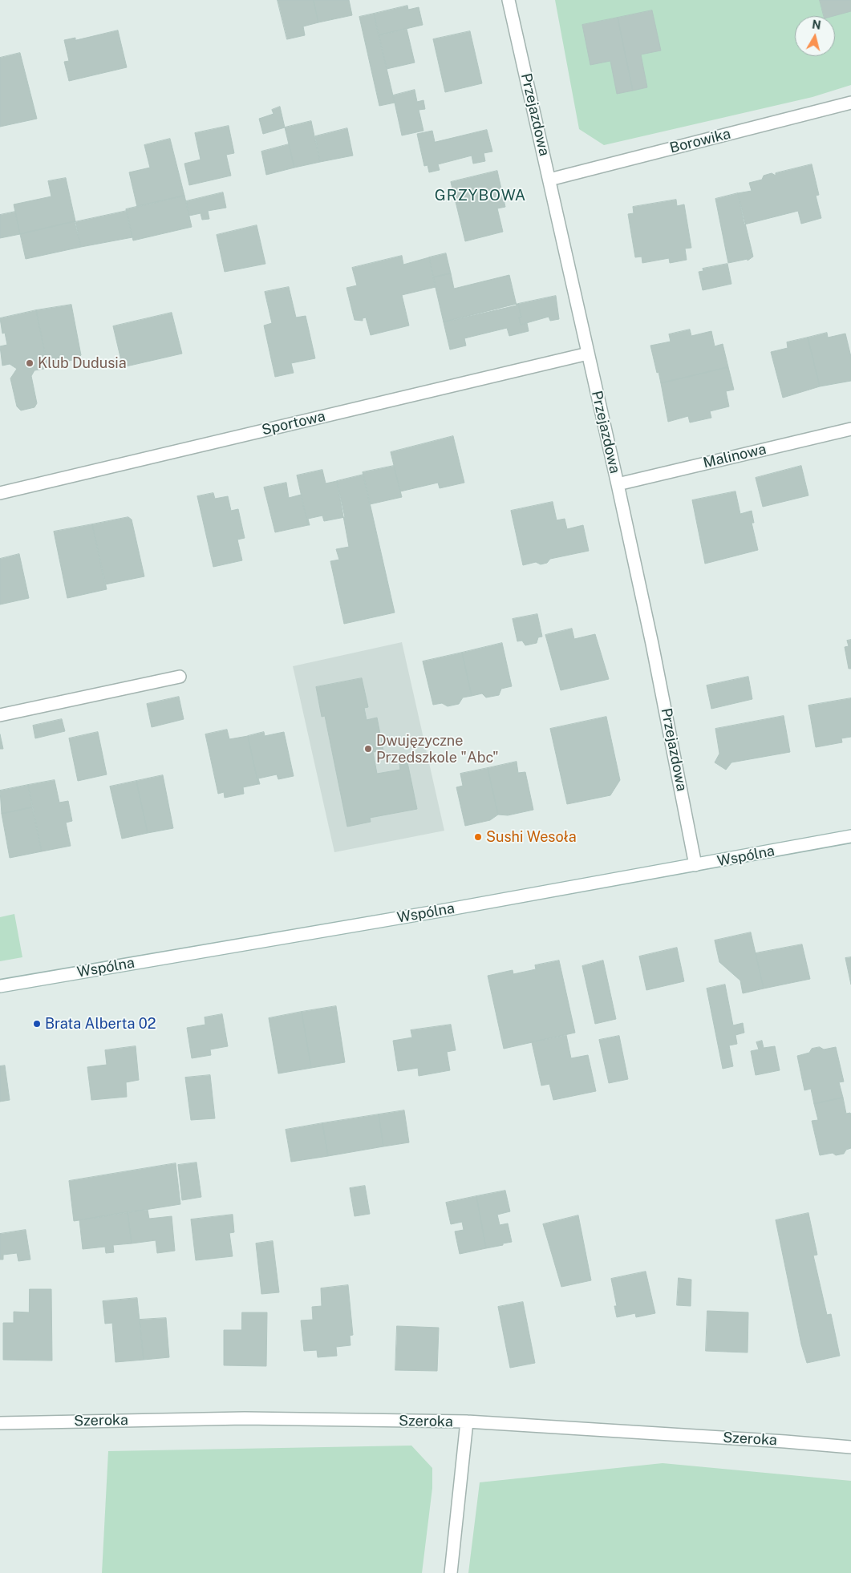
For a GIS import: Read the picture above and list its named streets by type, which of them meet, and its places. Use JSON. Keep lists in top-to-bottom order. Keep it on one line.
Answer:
{"streets":{"street":["Przejazdowa","Borowika","Sportowa","Malinowa","Wspólna","Szeroka"]},"crossings":[["Przejazdowa","Borowika"],["Przejazdowa","Sportowa"],["Przejazdowa","Malinowa"],["Przejazdowa","Wspólna"]],"districts":["GRZYBOWA"],"places":["Klub Dudusia","Dwujęzyczne Przedszkole \"Abc\"","Sushi Wesoła","Brata Alberta 02"],"north":"top"}
